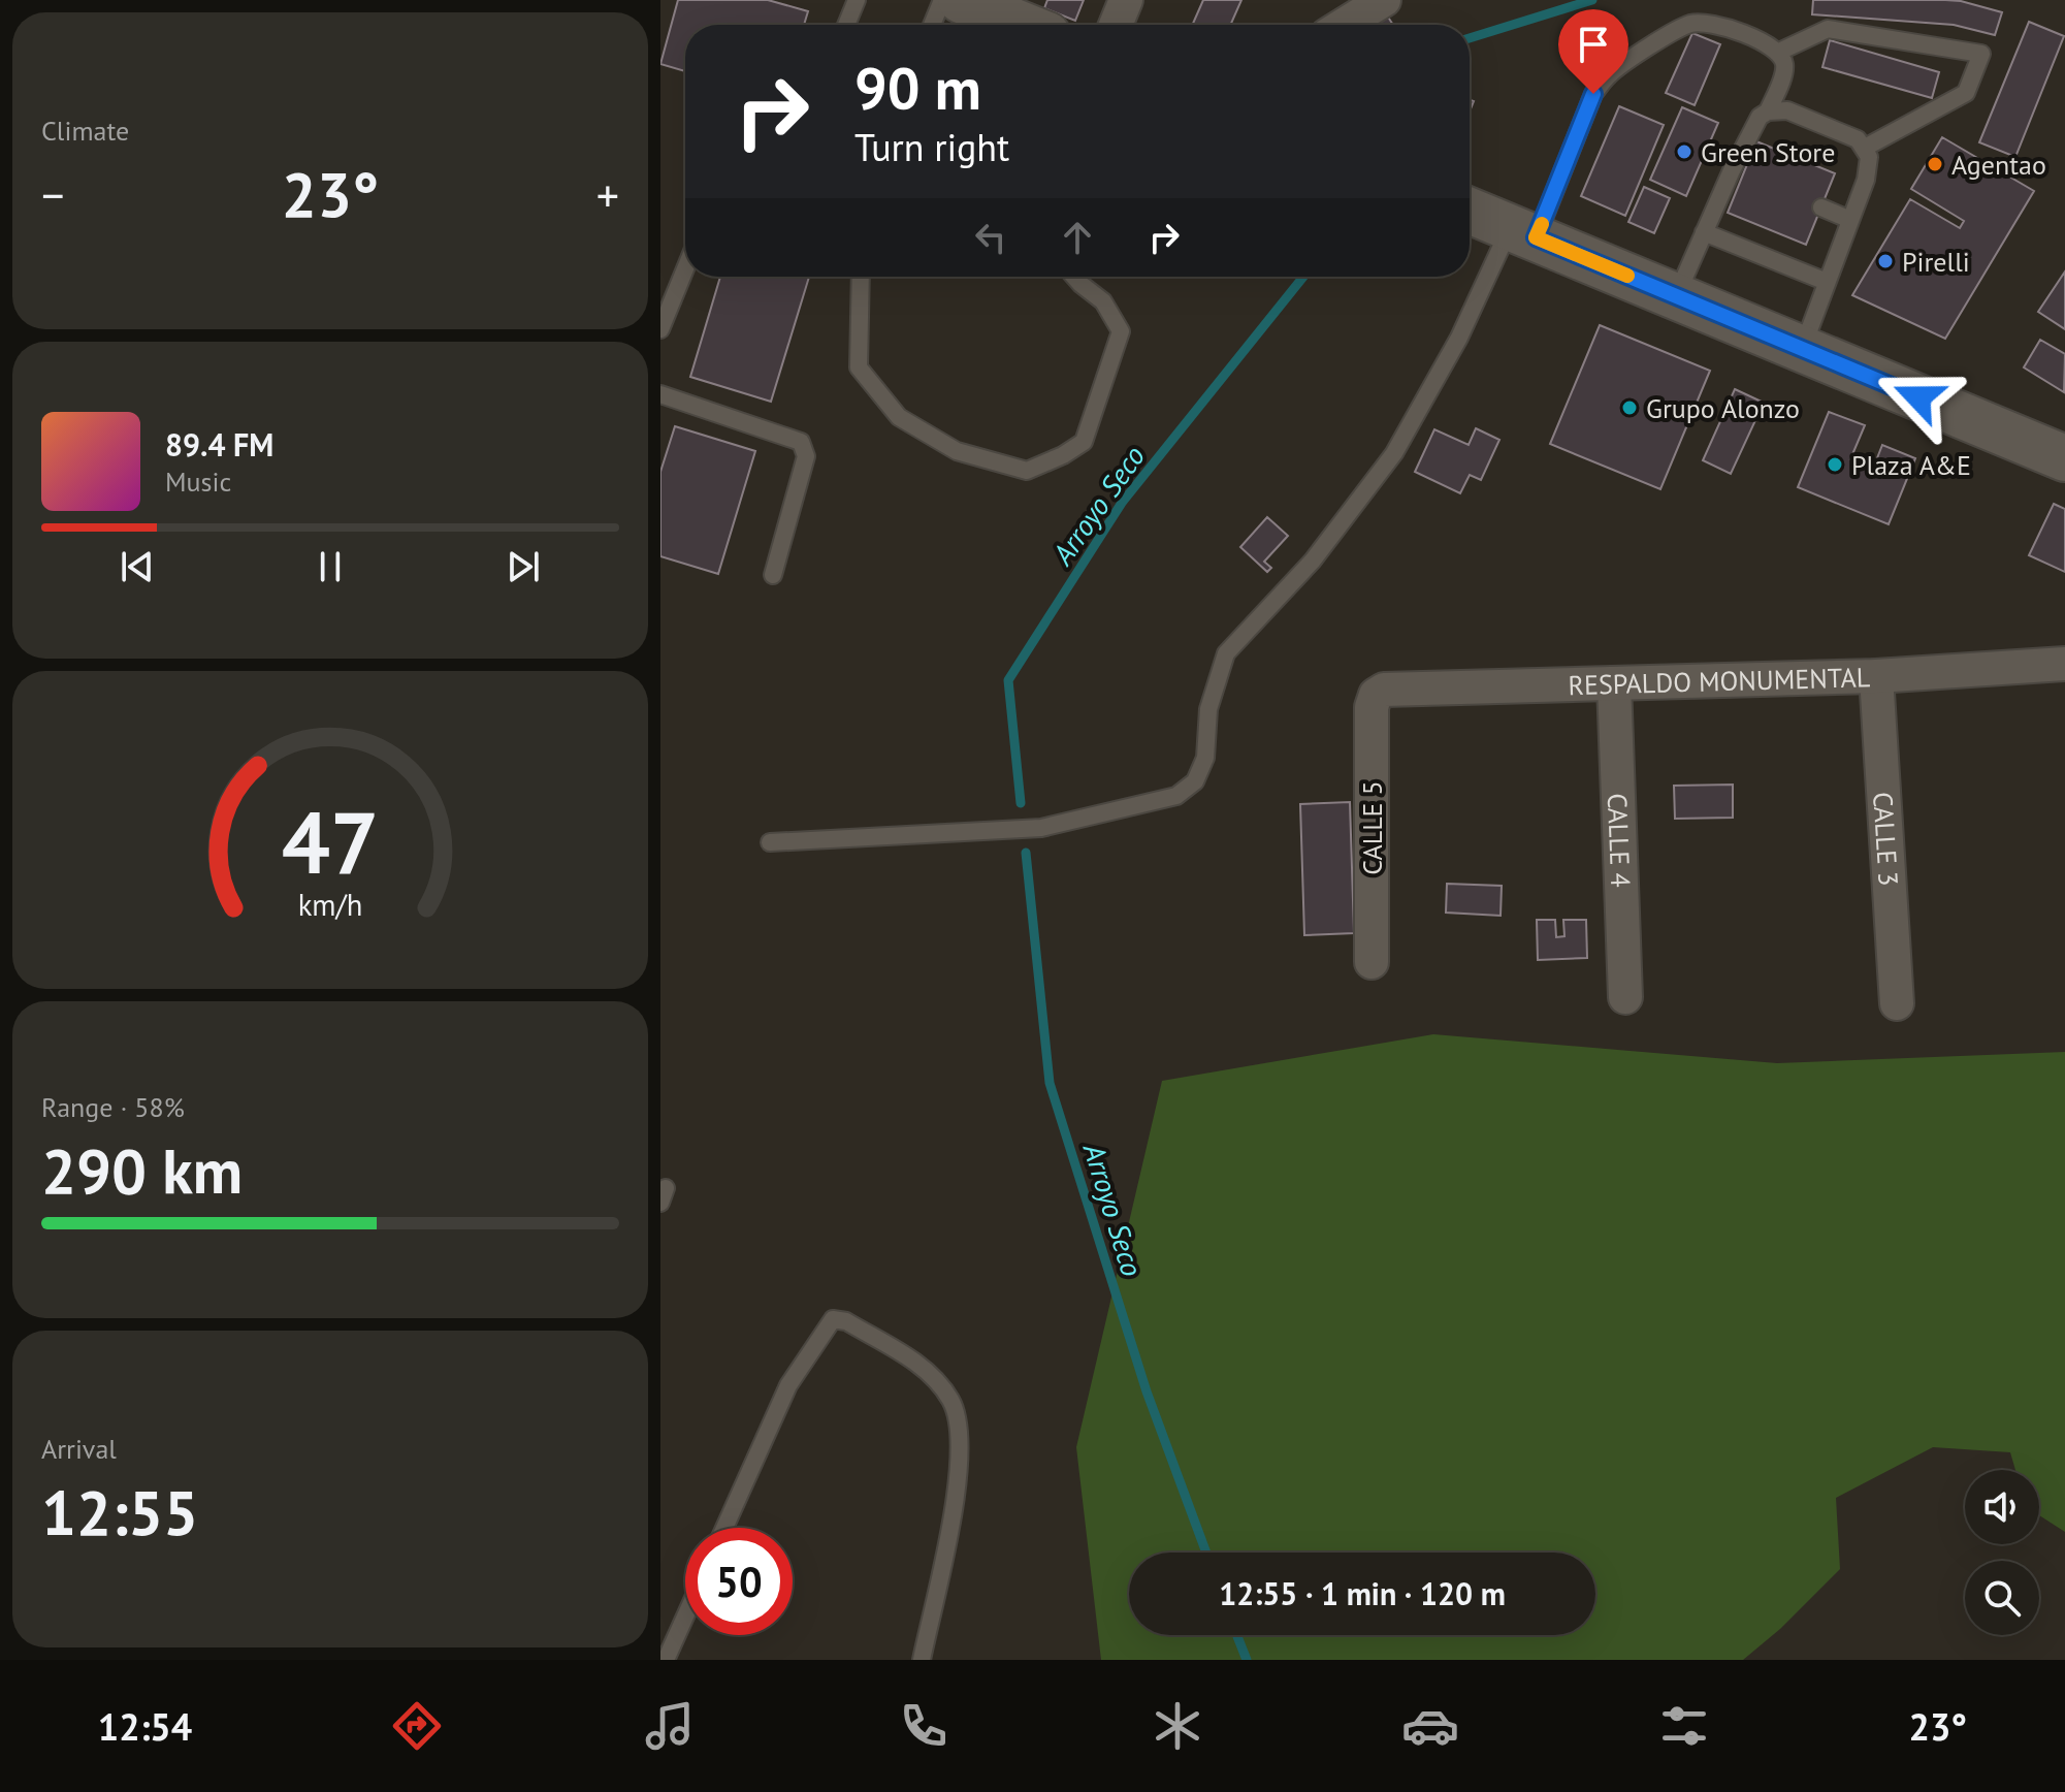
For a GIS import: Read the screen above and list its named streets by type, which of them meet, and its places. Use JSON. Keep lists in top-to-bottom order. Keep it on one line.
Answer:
{"streets":{"street":["RESPALDO MONUMENTAL","CALLE 5","CALLE 3","CALLE 4"]},"crossings":[["RESPALDO MONUMENTAL","CALLE 5"],["RESPALDO MONUMENTAL","CALLE 3"],["RESPALDO MONUMENTAL","CALLE 4"]],"water":["Arroyo Seco"],"places":["Green Store","Agentao","Pirelli","Grupo Alonzo","Plaza A&E"],"page":{"tile":["Climate",["Range · 58%","290 km"],["Arrival","12:55"]],"turn":["90 m","Turn right"],"heat":["−","23°","+"],"song":["89.4 FM","Music"],"limit":"50","trip":"12:55 · 1 min · 120 m","tabs":["12:54","23°"],"gauge":["47","km/h"]}}
